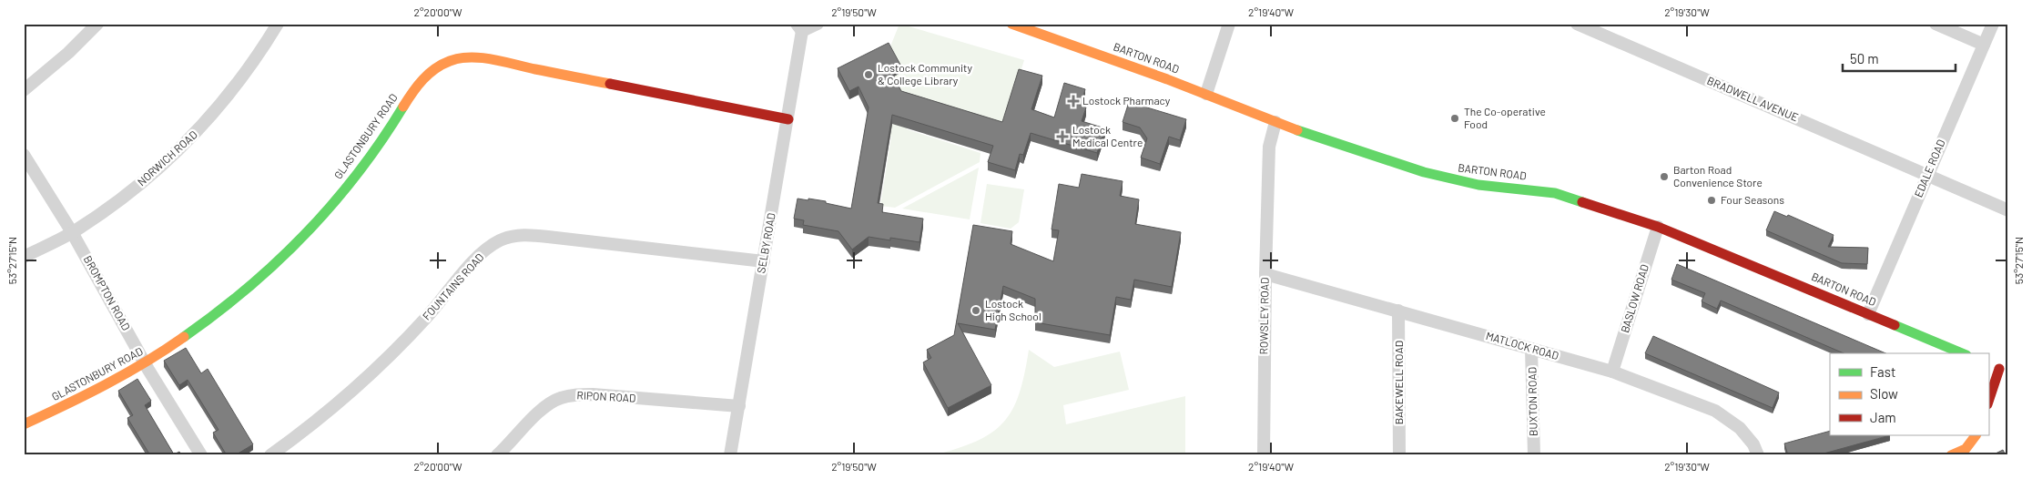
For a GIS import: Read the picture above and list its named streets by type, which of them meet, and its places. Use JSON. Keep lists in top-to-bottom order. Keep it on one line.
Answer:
{"streets":{"street":["BARTON ROAD","BRADWELL AVENUE","GLASTONBURY ROAD","NORWICH ROAD","EDALE ROAD","SELBY ROAD","FOUNTAINS ROAD","BROMPTON ROAD","BASLOW ROAD","ROWSLEY ROAD","MATLOCK ROAD","BAKEWELL ROAD","RIPON ROAD","BUXTON ROAD"]},"crossings":[["BARTON ROAD","EDALE ROAD"],["BARTON ROAD","BASLOW ROAD"],["BARTON ROAD","ROWSLEY ROAD"],["BRADWELL AVENUE","EDALE ROAD"],["GLASTONBURY ROAD","SELBY ROAD"],["GLASTONBURY ROAD","BROMPTON ROAD"],["NORWICH ROAD","BROMPTON ROAD"],["SELBY ROAD","FOUNTAINS ROAD"],["SELBY ROAD","RIPON ROAD"],["BASLOW ROAD","MATLOCK ROAD"],["ROWSLEY ROAD","MATLOCK ROAD"],["MATLOCK ROAD","BAKEWELL ROAD"],["MATLOCK ROAD","BUXTON ROAD"]],"places":{"other":["Lostock Community & College Library","The Co-operative Food","Barton Road Convenience Store","Four Seasons","Lostock High School"],"health":["Lostock Pharmacy","Lostock Medical Centre"]},"legend":["Fast","Slow","Jam"],"scale_bar":"50 m","coordinates":["2°20'00\"W","2°19'50\"W","2°19'40\"W","2°19'30\"W","53°27'15\"N"]}
